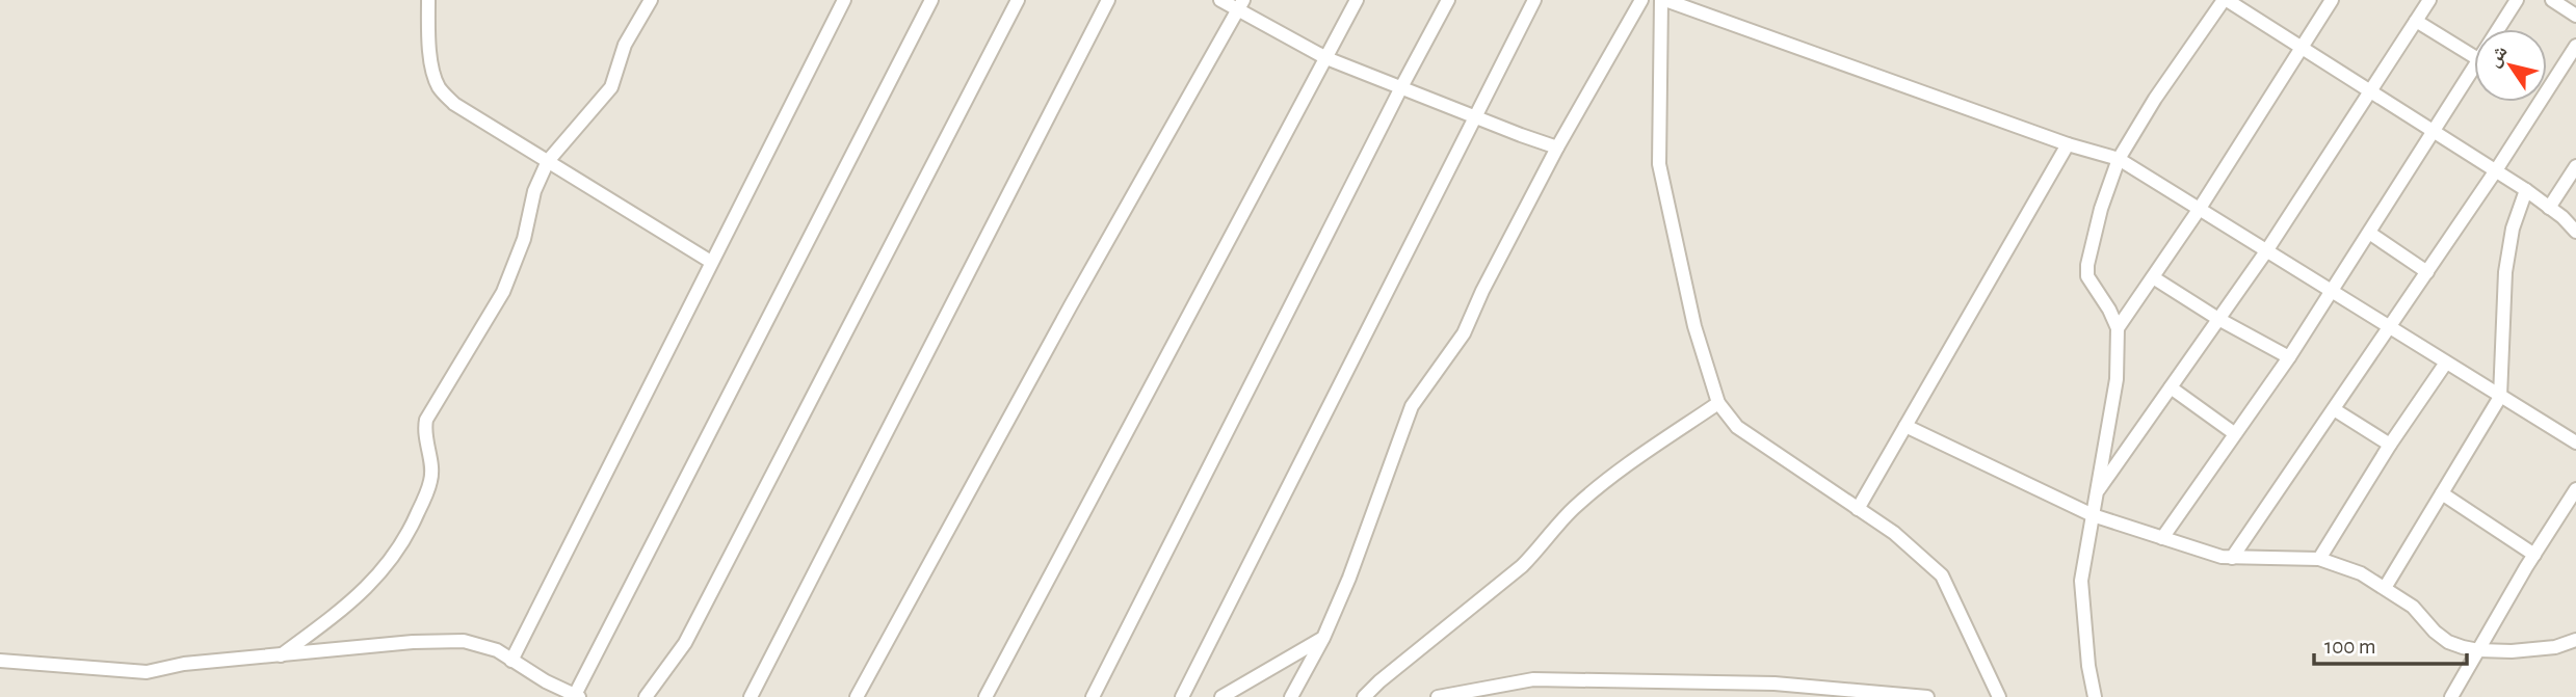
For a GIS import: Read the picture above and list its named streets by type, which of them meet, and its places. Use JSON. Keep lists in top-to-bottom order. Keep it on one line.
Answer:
{"scale_bar":"100 m","north":"top left"}
